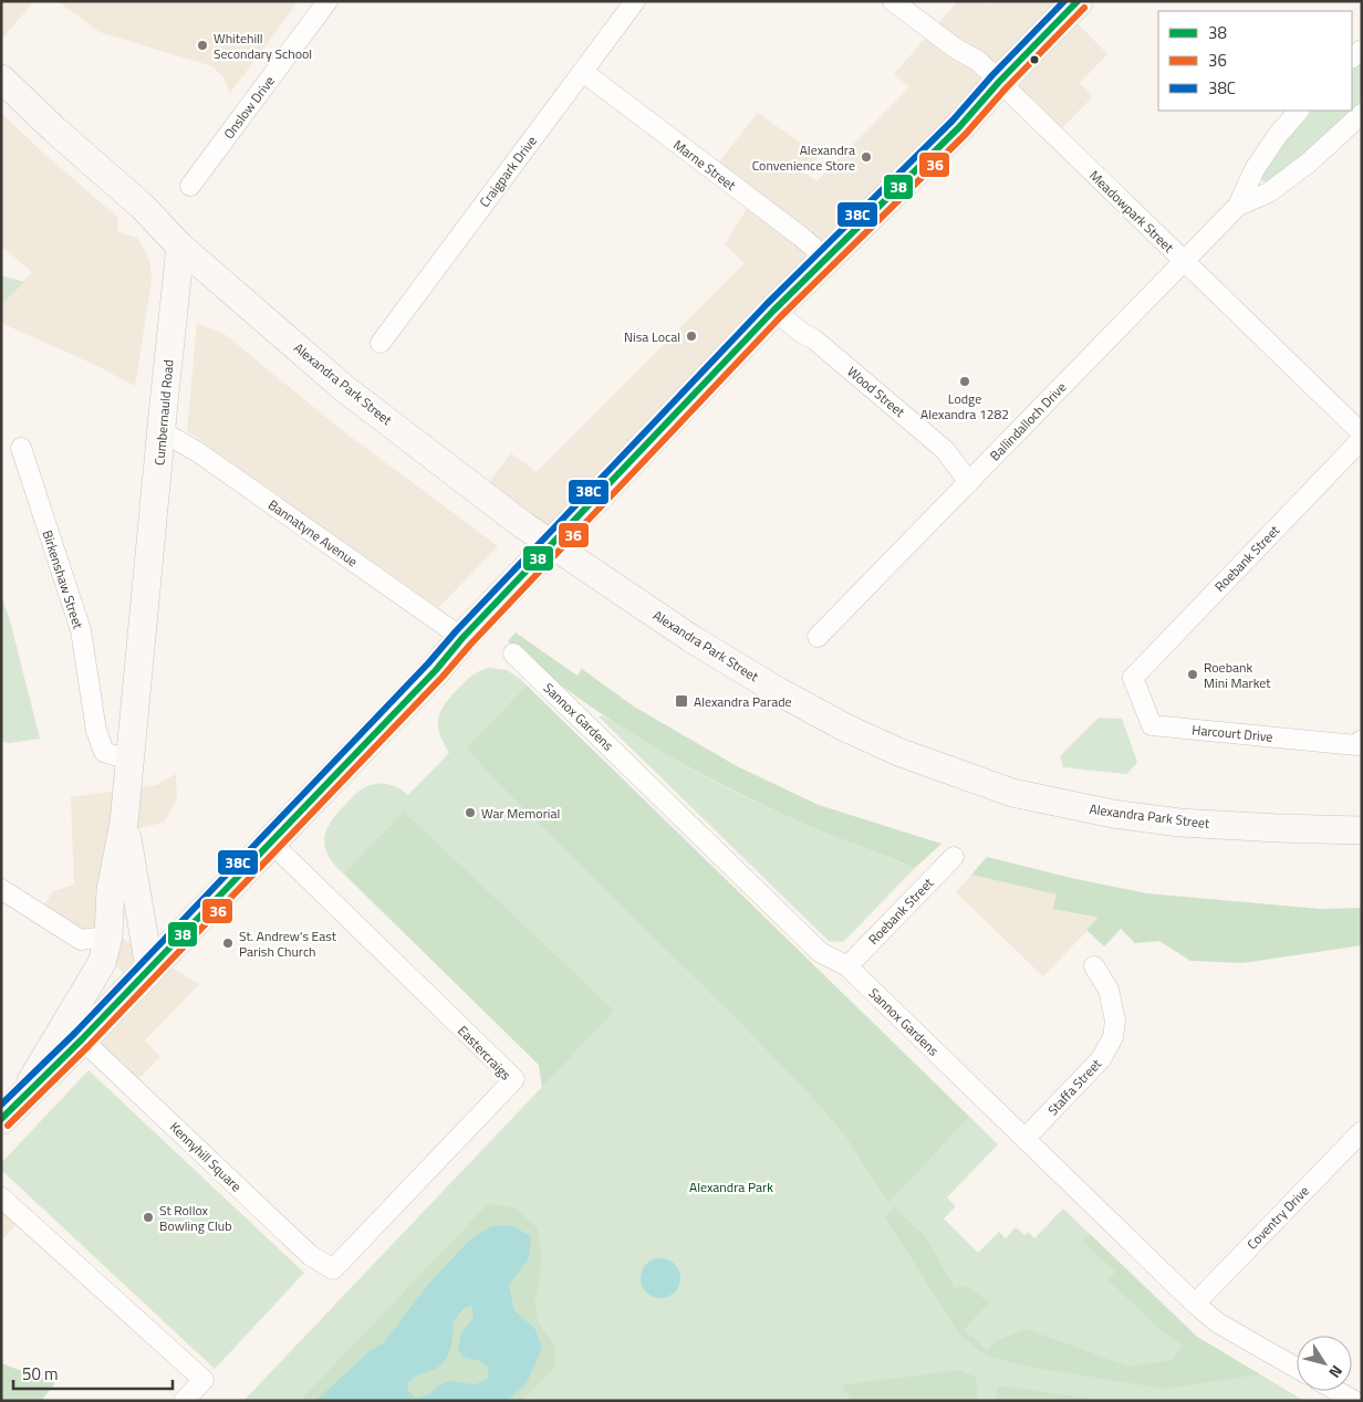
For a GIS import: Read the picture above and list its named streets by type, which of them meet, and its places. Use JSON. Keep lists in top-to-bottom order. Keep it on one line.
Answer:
{"streets":{"main road":["Cumbernauld Road"],"street":["Onslow Drive","Marne Street","Craigpark Drive","Meadowpark Street","Alexandra Park Street","Wood Street","Ballindalloch Drive","Bannatyne Avenue","Roebank Street","Birkenshaw Street","Sannox Gardens","Harcourt Drive","Eastercraigs","Staffa Street","Kennyhill Square","Coventry Drive"]},"crossings":[["Marne Street","Craigpark Drive"],["Meadowpark Street","Ballindalloch Drive"],["Alexandra Park Street","Cumbernauld Road"],["Wood Street","Ballindalloch Drive"],["Cumbernauld Road","Bannatyne Avenue"],["Cumbernauld Road","Birkenshaw Street"],["Cumbernauld Road","Kennyhill Square"],["Roebank Street","Sannox Gardens"],["Roebank Street","Harcourt Drive"],["Sannox Gardens","Staffa Street"],["Sannox Gardens","Coventry Drive"],["Eastercraigs","Kennyhill Square"]],"parks":["Alexandra Park"],"places":{"other":["Whitehill Secondary School","Alexandra Convenience Store","Nisa Local","Lodge Alexandra 1282","Roebank Mini Market","War Memorial","St. Andrew's East Parish Church","St Rollox Bowling Club"],"transit":["Alexandra Parade"]},"lines":["transit line 38","transit line 38C","transit line 36"],"legend":["38","36","38C"],"scale_bar":"50 m","north":"bottom right"}
